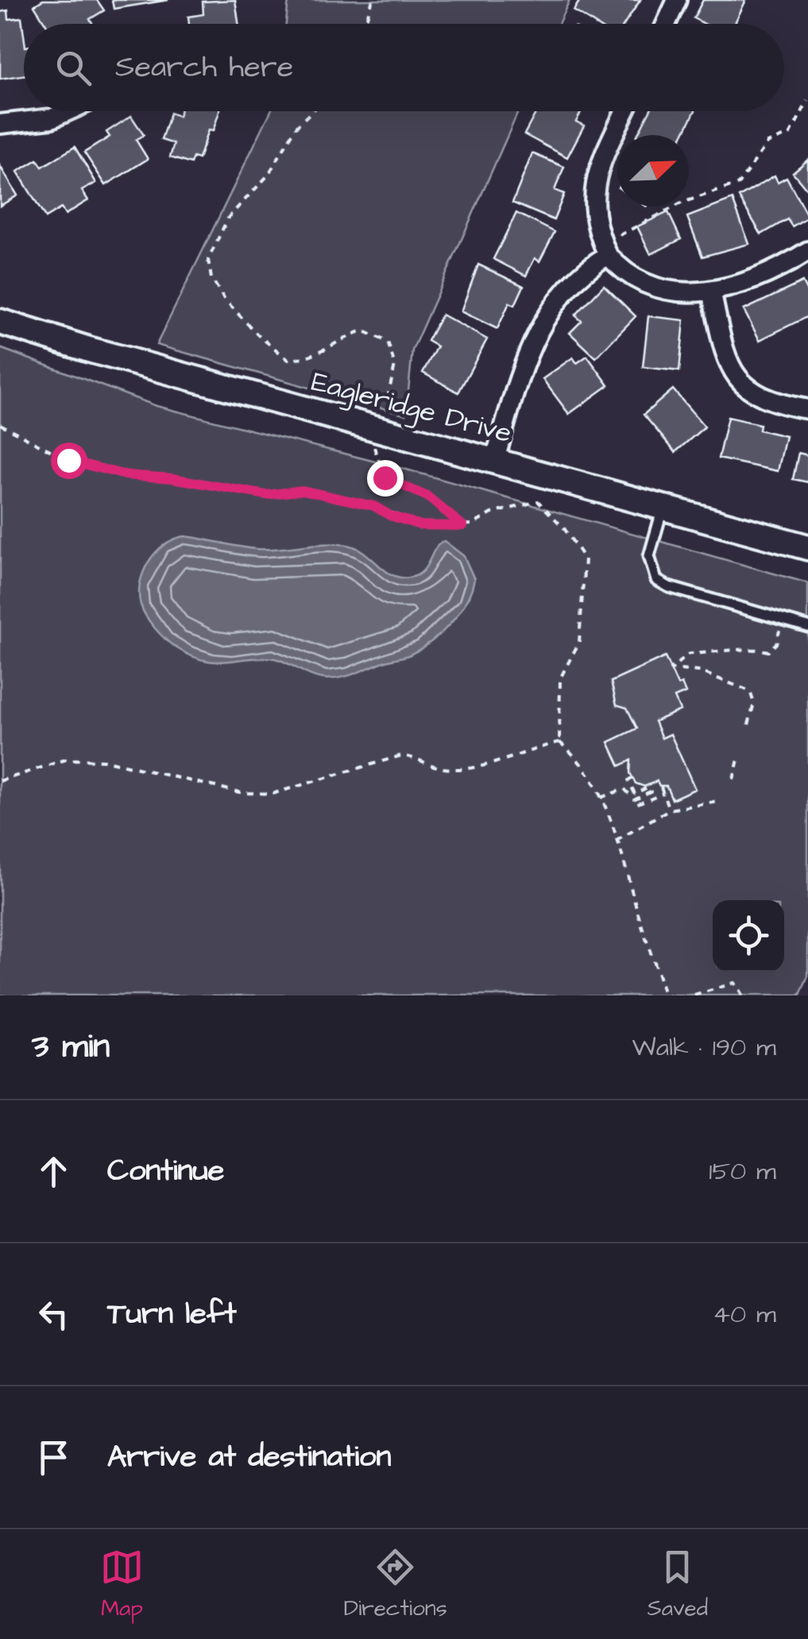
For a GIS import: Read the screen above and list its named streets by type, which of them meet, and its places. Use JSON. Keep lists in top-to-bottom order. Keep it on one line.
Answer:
{"streets":{"main road":["Eagleridge Drive"]},"north":"top right","page":{"search":"Search here","heading":["3 min","Walk · 190 m"],"list":[["Continue","150 m"],["Turn left","40 m"],"Arrive at destination"],"nav":["Map","Directions","Saved"]}}
